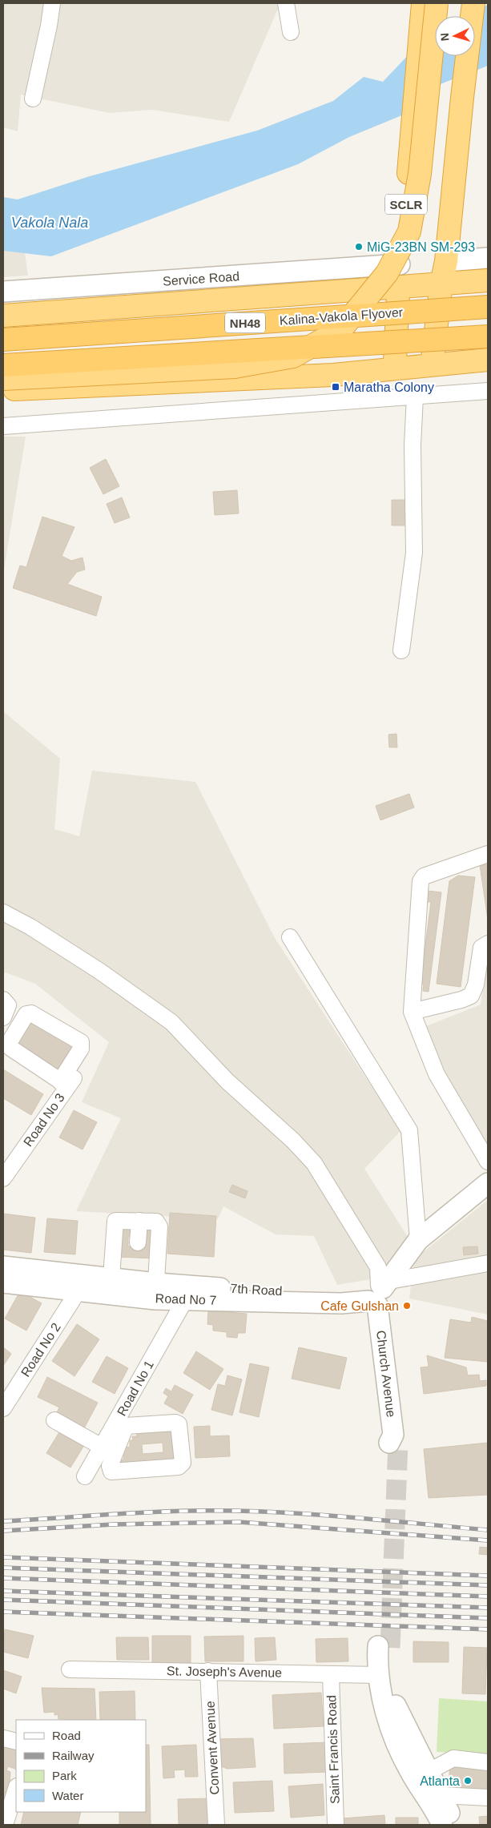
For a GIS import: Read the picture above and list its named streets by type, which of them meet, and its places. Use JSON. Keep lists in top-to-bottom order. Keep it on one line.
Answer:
{"streets":{"highway":["SCLR","Kalina-Vakola Flyover","NH48"],"street":["Service Road","Road No 3","Road No 7","Road No 2","Church Avenue","Road No 1","St. Joseph's Avenue","Convent Avenue","Saint Francis Road"]},"crossings":[["SCLR","Service Road"],["Road No 7","Road No 2"],["Road No 7","Church Avenue"],["Road No 7","Road No 1"],["St. Joseph's Avenue","Convent Avenue"],["St. Joseph's Avenue","Saint Francis Road"]],"water":["Vakola Nala"],"places":{"other":["MiG-23BN SM-293","Cafe Gulshan","Atlanta"],"transit":["Maratha Colony"]},"legend":["Road","Railway","Park","Water"],"north":"left"}
